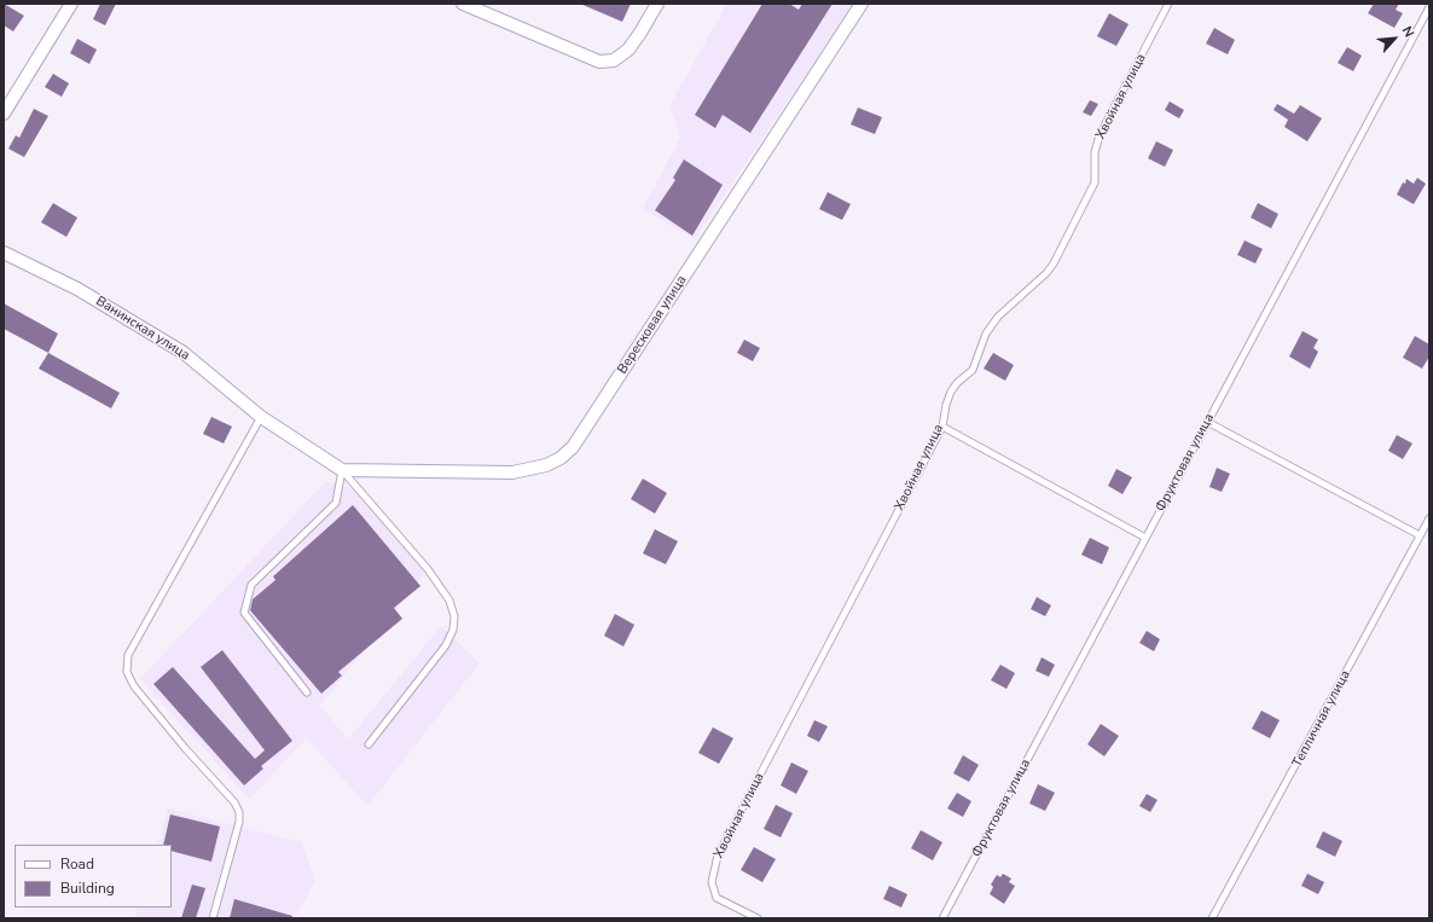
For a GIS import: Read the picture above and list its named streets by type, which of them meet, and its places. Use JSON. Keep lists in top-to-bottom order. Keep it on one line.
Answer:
{"streets":{"street":["Вересковая улица","Ванинская улица"],"lane":["Хвойная улица","Фруктовая улица","Тепличная улица"]},"crossings":[["Вересковая улица","Ванинская улица"]],"legend":["Road","Building"],"north":"top right"}
